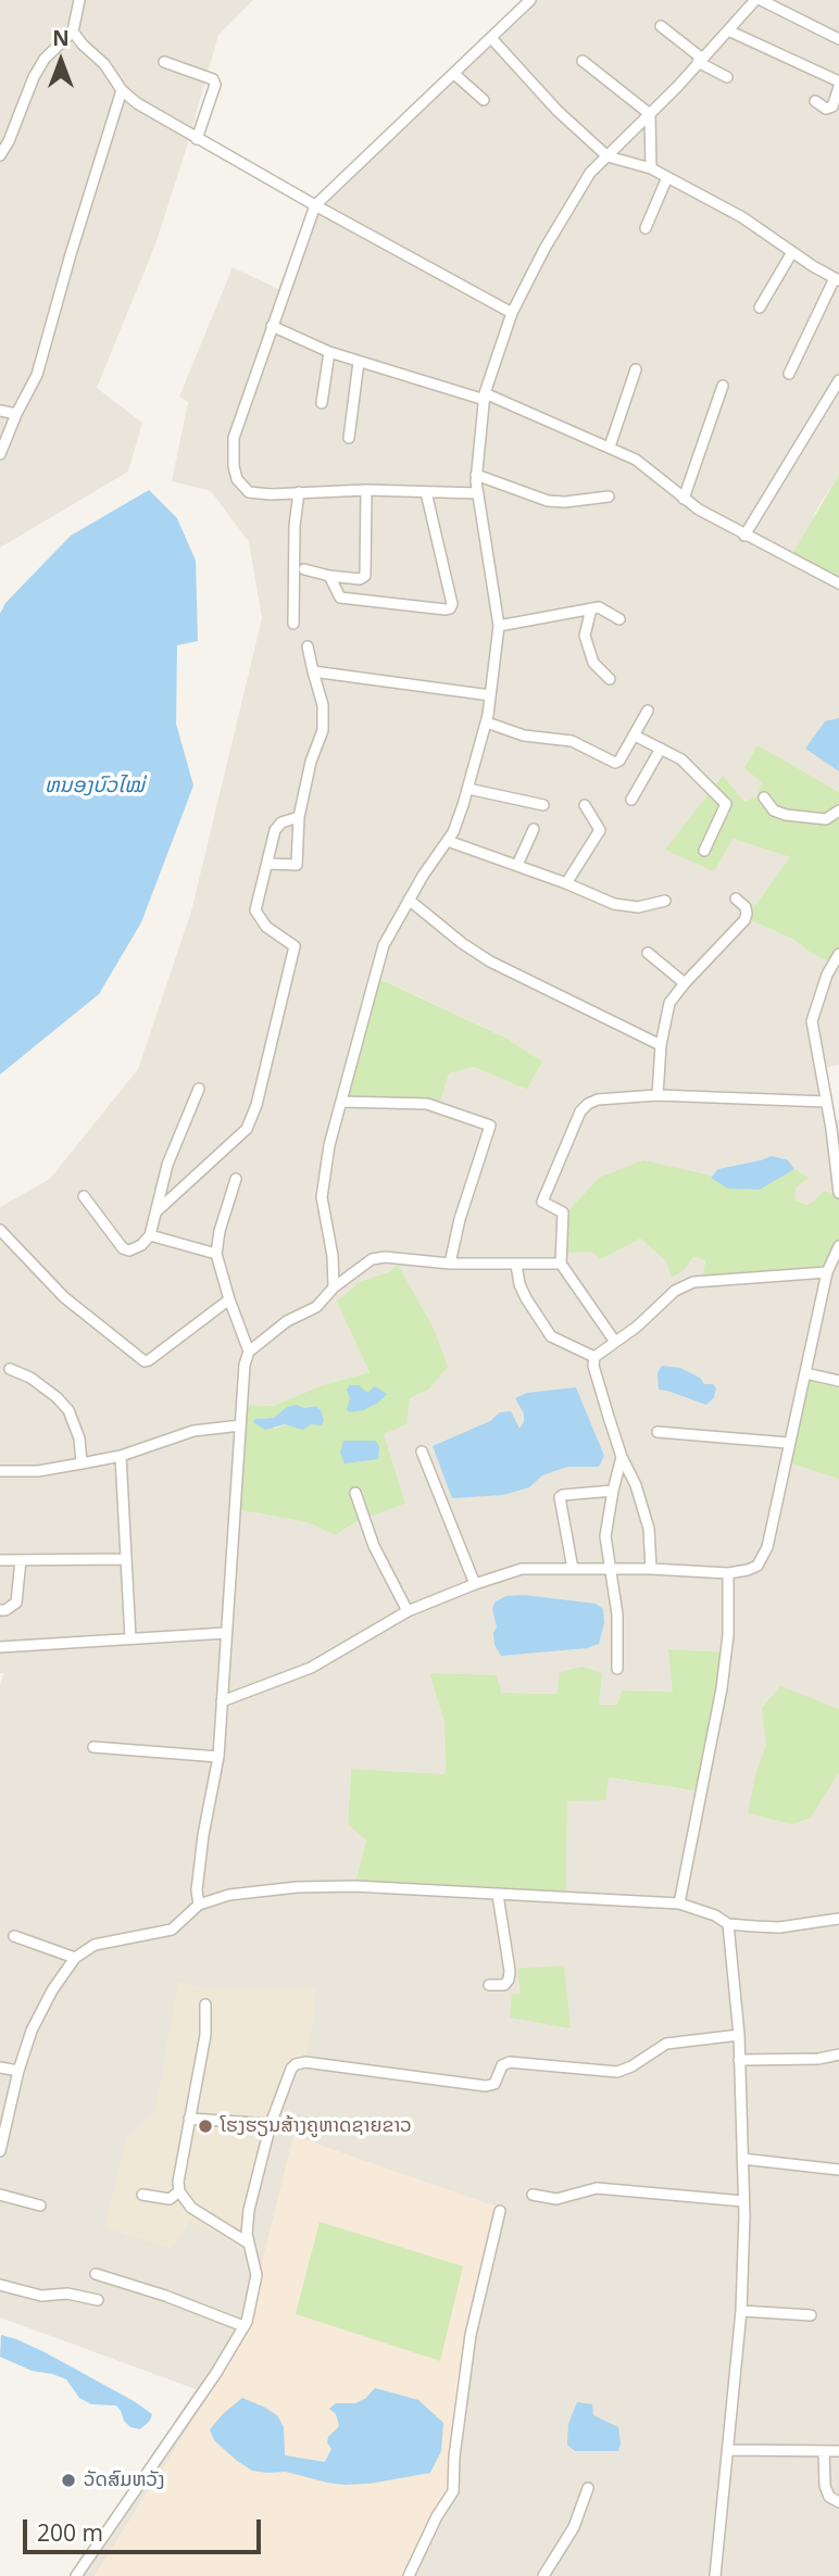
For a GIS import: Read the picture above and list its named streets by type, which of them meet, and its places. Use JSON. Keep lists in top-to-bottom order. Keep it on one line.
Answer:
{"water":["ຫນອງບົວໄໝ່"],"places":["ໂຮງຮຽນສ້າງຄູຫາດຊາຍຂາວ","ວັດສົມຫວັງ"],"scale_bar":"200 m","north":"top"}
